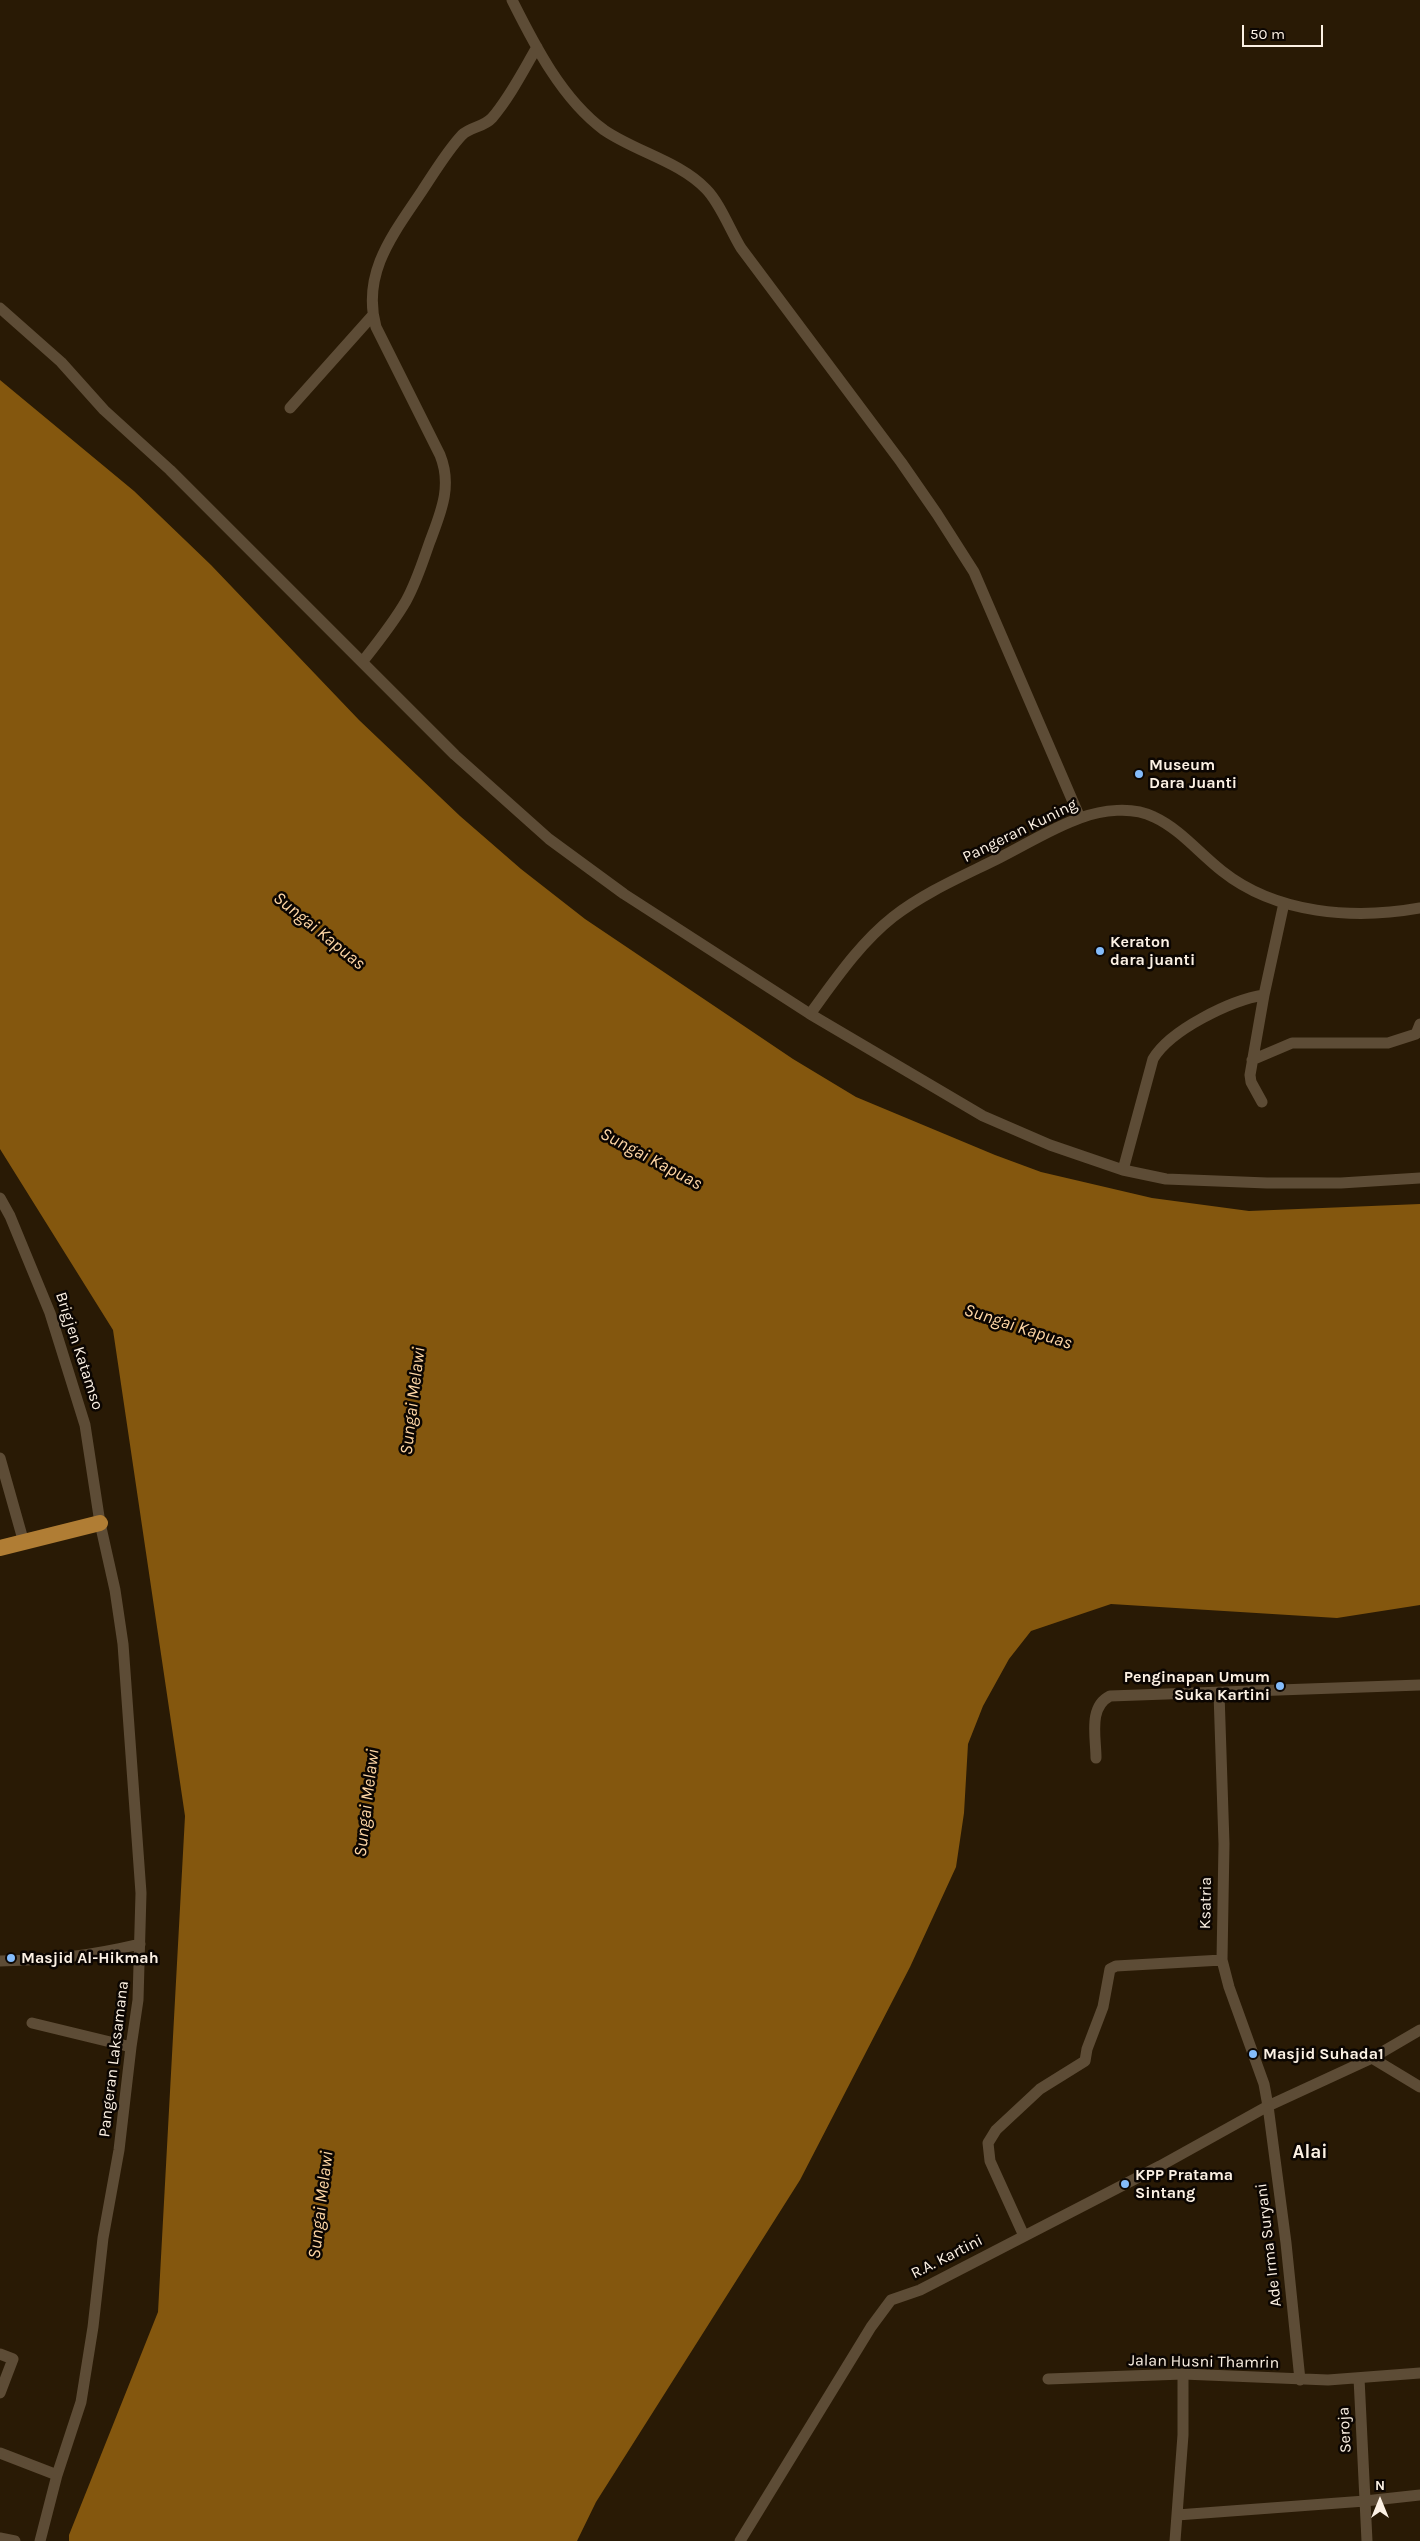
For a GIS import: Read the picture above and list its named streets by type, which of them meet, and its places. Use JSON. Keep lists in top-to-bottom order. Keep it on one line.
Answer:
{"streets":{"street":["Pangeran Kuning","Brigjen Katamso","Ksatria","Pangeran Laksamana","Ade Irma Suryani","R.A. Kartini","Jalan Husni Thamrin","Seroja"]},"crossings":[["Brigjen Katamso","Pangeran Laksamana"],["Ksatria","Ade Irma Suryani"],["Ksatria","R.A. Kartini"],["Ade Irma Suryani","R.A. Kartini"],["Ade Irma Suryani","Jalan Husni Thamrin"],["Jalan Husni Thamrin","Seroja"]],"districts":["Alai"],"water":["Sungai Kapuas","Sungai Melawi"],"places":["Museum Dara Juanti","Keraton dara juanti","Penginapan Umum Suka Kartini","Masjid Al-Hikmah","Masjid Suhada1","KPP Pratama Sintang"],"scale_bar":"50 m","north":"top"}
